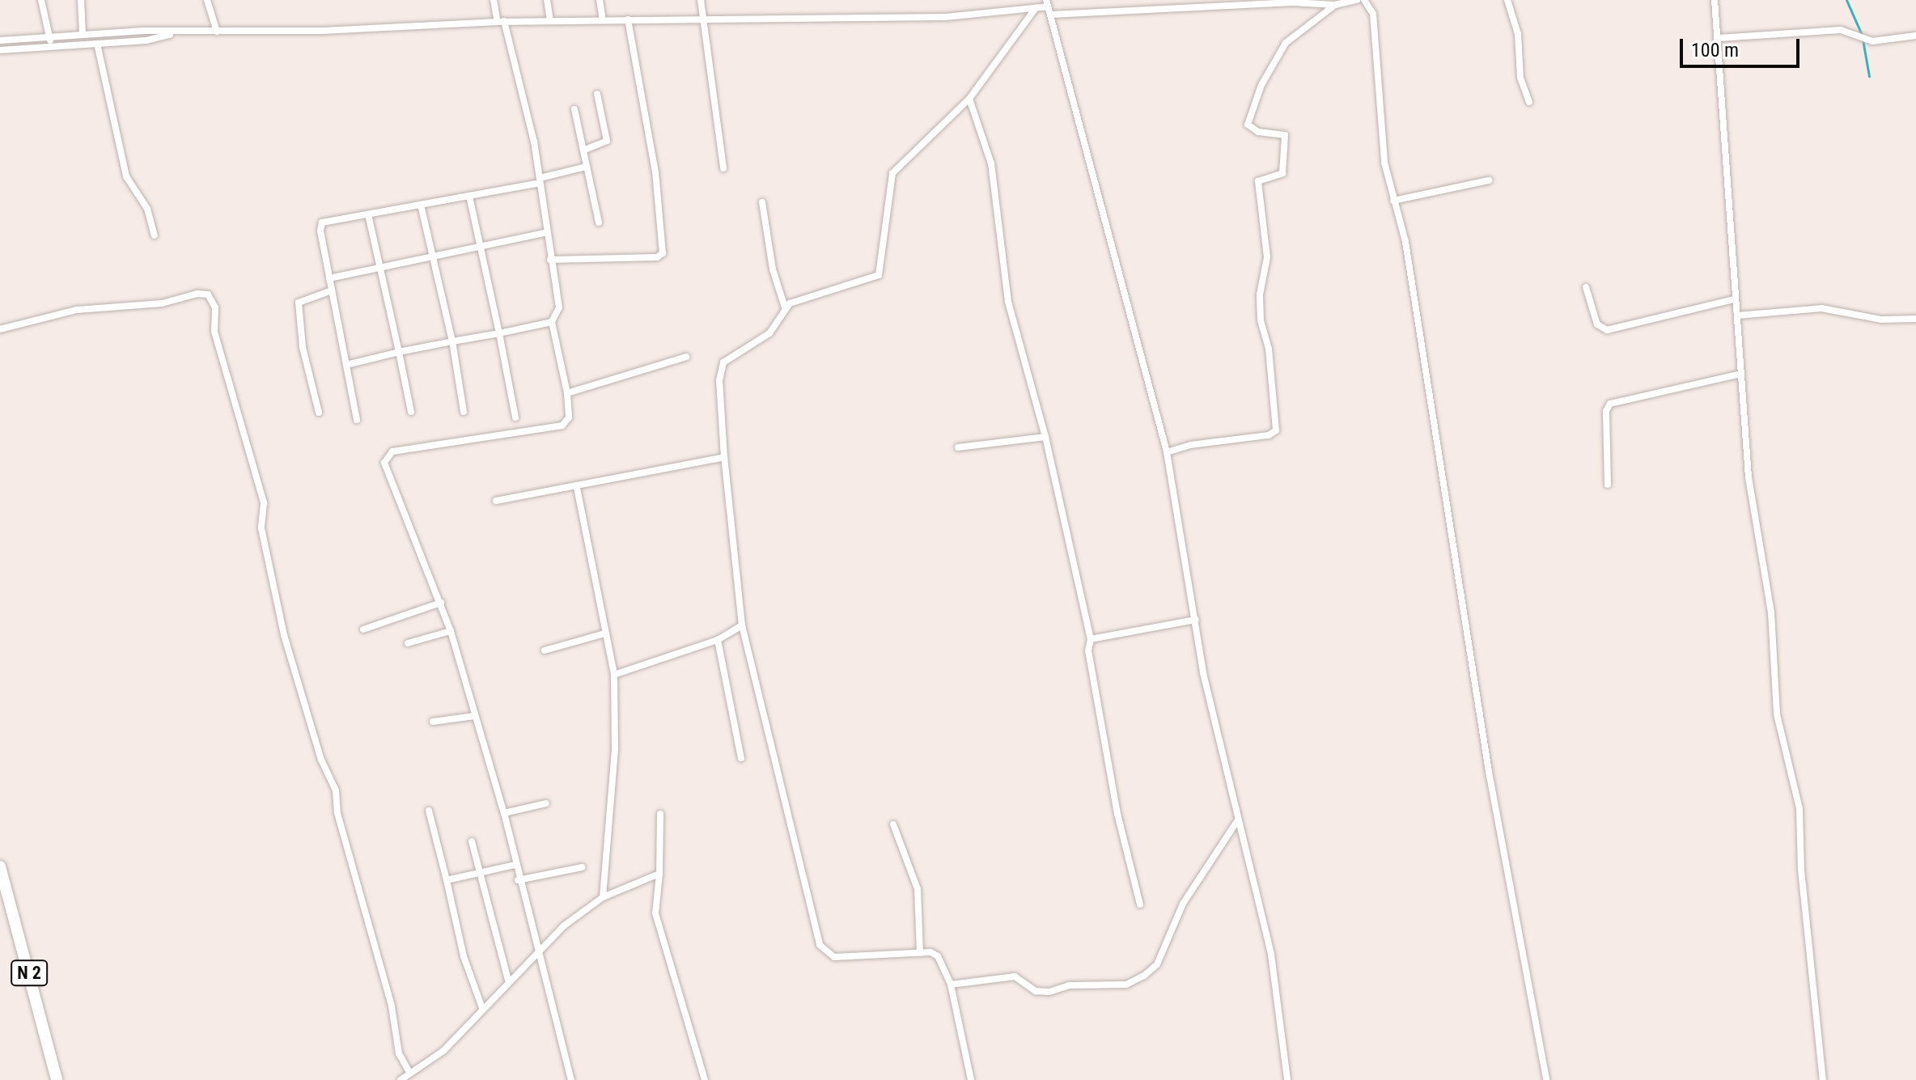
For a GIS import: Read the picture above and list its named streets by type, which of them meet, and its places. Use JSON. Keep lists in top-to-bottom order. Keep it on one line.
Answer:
{"streets":{"main road":["N 2"]},"scale_bar":"100 m"}
